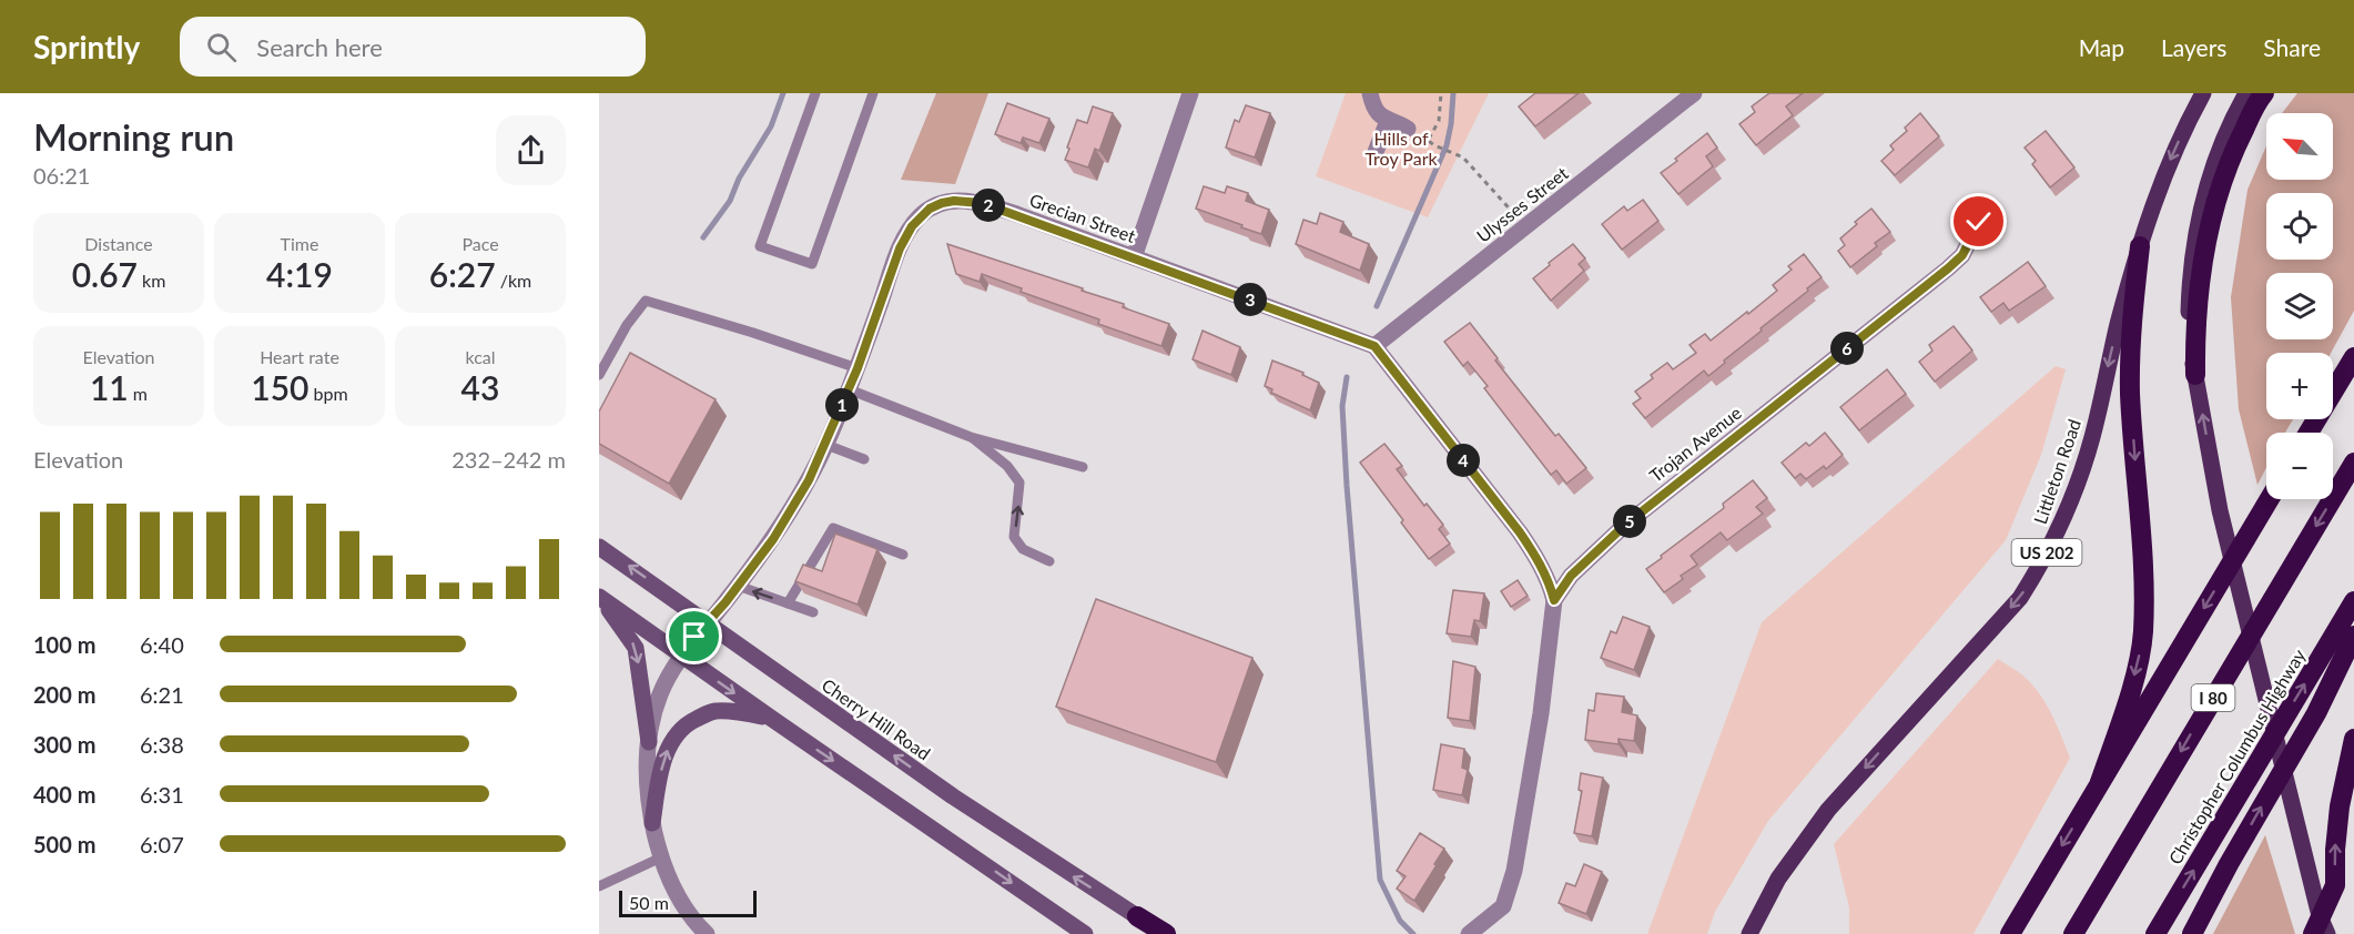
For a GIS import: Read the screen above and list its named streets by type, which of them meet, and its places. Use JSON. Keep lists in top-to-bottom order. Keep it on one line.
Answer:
{"streets":{"highway":["I 80","Christopher Columbus Highway"],"main road":["Littleton Road","US 202","Cherry Hill Road"],"street":["Ulysses Street","Grecian Street","Trojan Avenue"]},"crossings":[["Ulysses Street","Grecian Street"],["Grecian Street","Cherry Hill Road"]],"one_way":["Littleton Road"],"parks":["Hills of Troy Park"],"scale_bar":"50 m","north":"top left","page":{"header":"Sprintly","search":"Search here","nav":["Map","Layers","Share"],"heading":["Morning run","06:21"],"map_buttons":["+","−"],"pins":["2","3","6","1","4","5"],"stats":[["Distance","0.67 km"],["Time","4:19"],["Pace","6:27 /km"],["Elevation","11 m"],["Heart rate","150 bpm"],["kcal","43"]],"chart":["Elevation","232–242 m"],"list":[{"name":"100 m","note":"6:40"},{"name":"200 m","note":"6:21"},{"name":"300 m","note":"6:38"},{"name":"400 m","note":"6:31"},{"name":"500 m","note":"6:07"}],"scale":"50 m"}}
